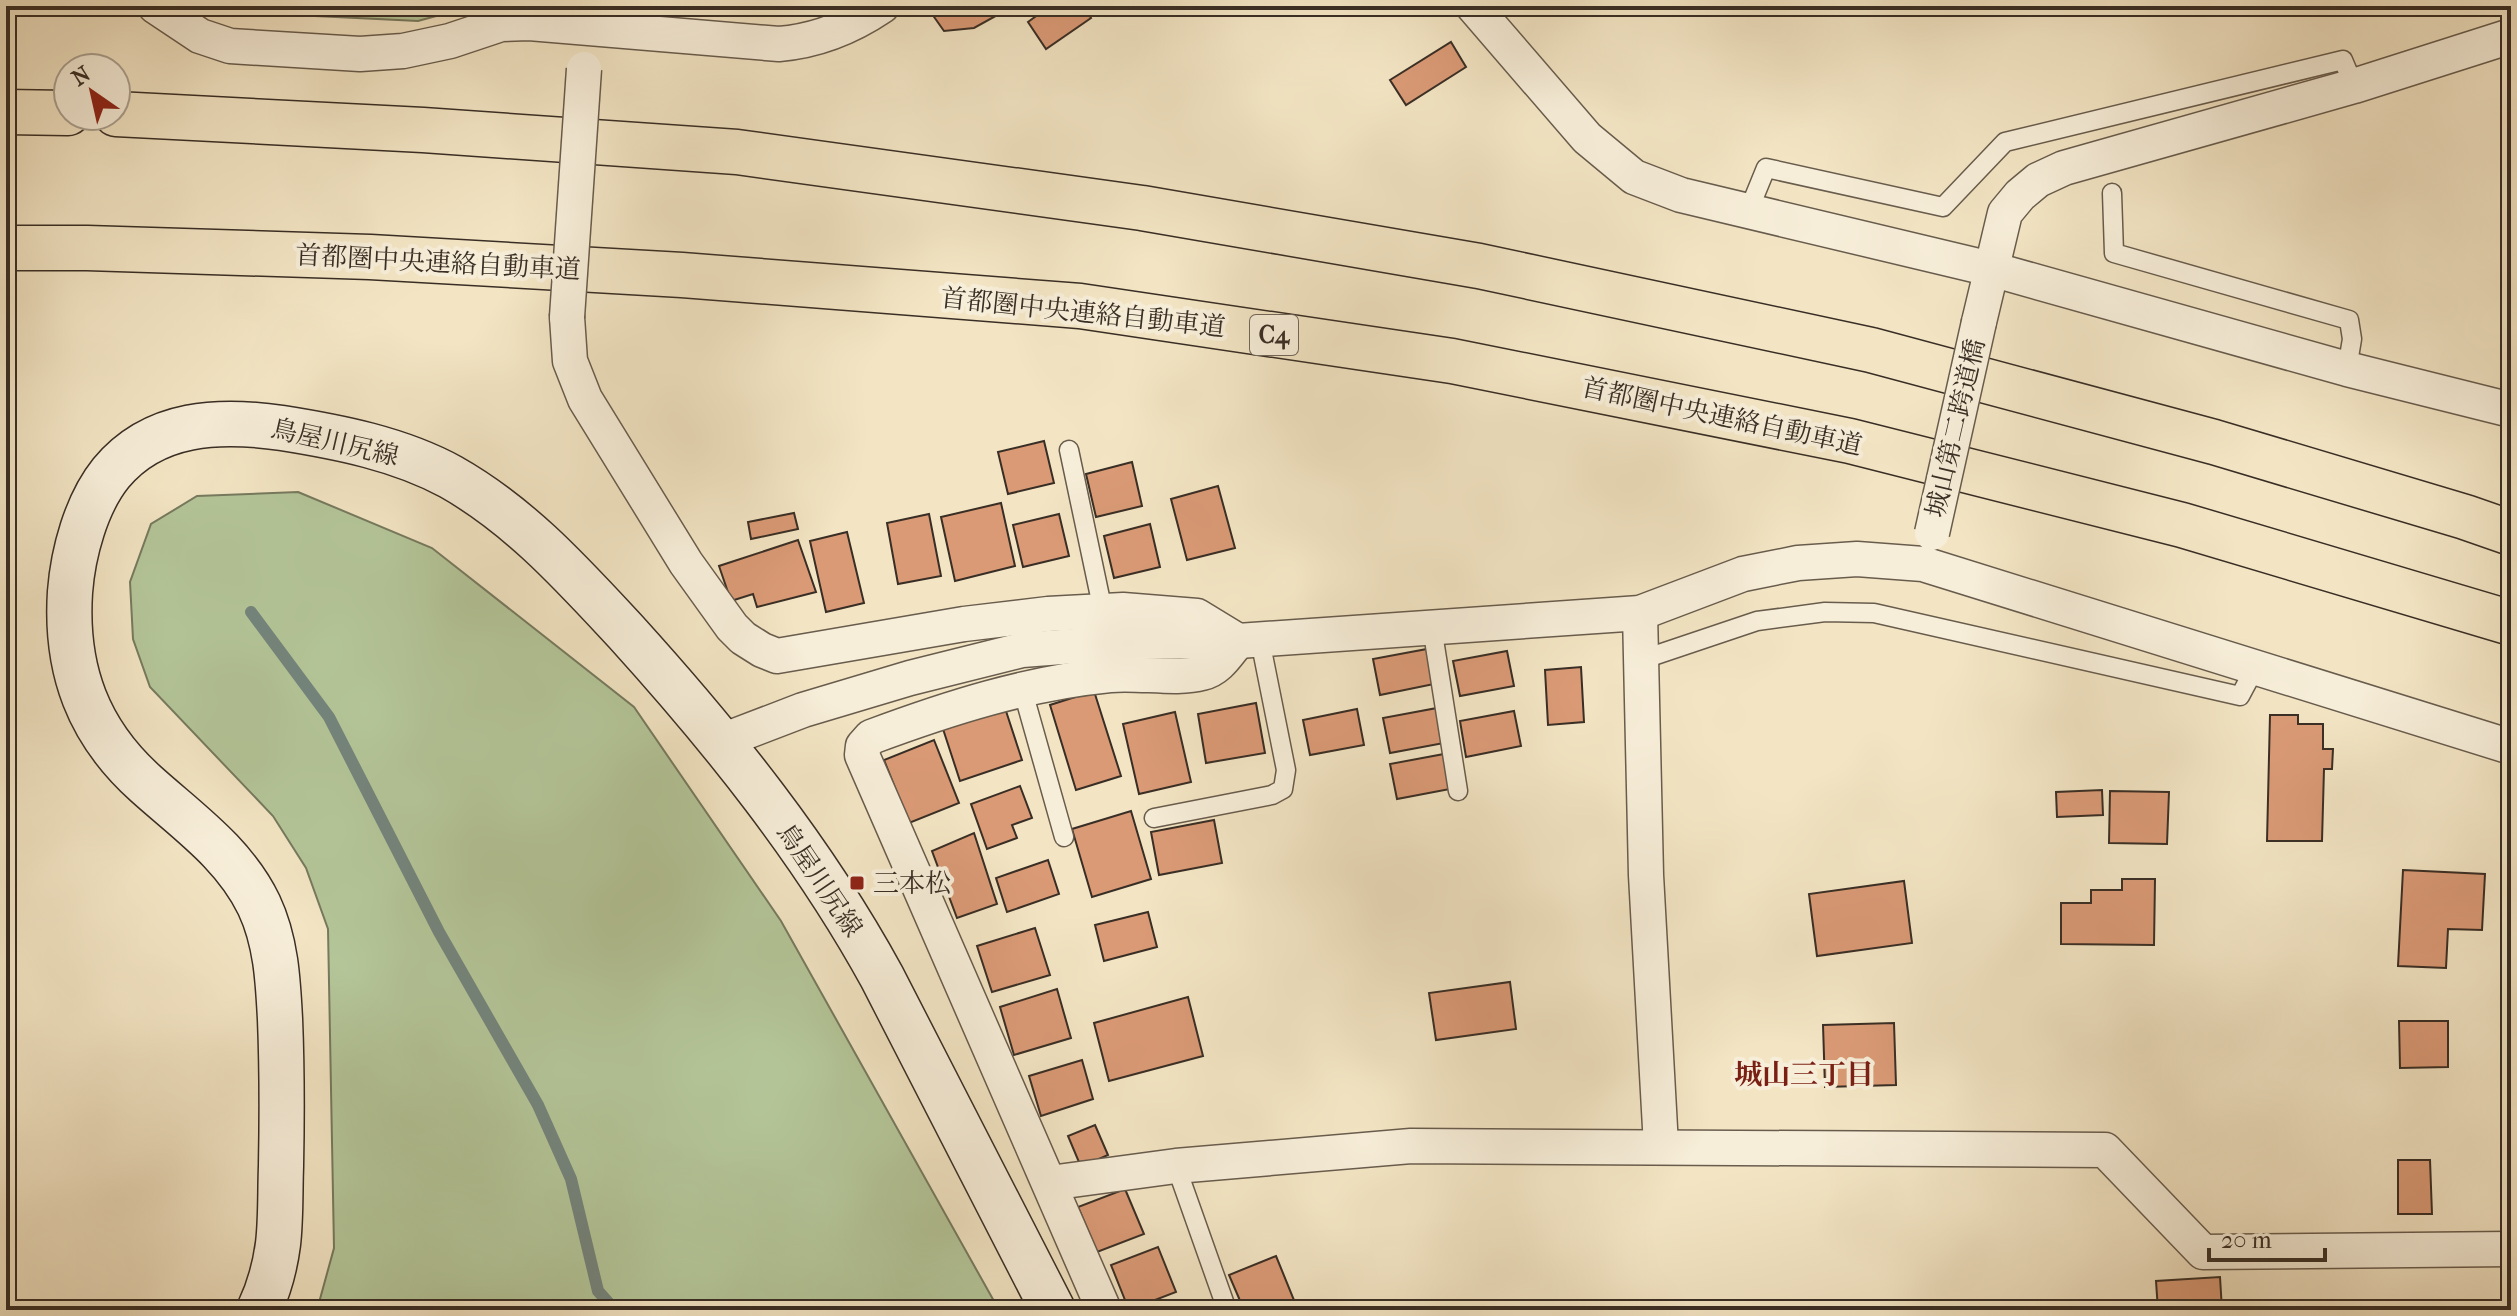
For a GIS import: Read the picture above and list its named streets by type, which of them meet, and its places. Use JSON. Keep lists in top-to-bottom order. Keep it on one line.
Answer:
{"streets":{"highway":["首都圏中央連絡自動車道","C4"],"main road":["鳥屋川尻線"],"street":["城山第二跨道橋"]},"districts":["城山三丁目"],"places":{"transit":["三本松"]},"scale_bar":"20 m","north":"top left"}
